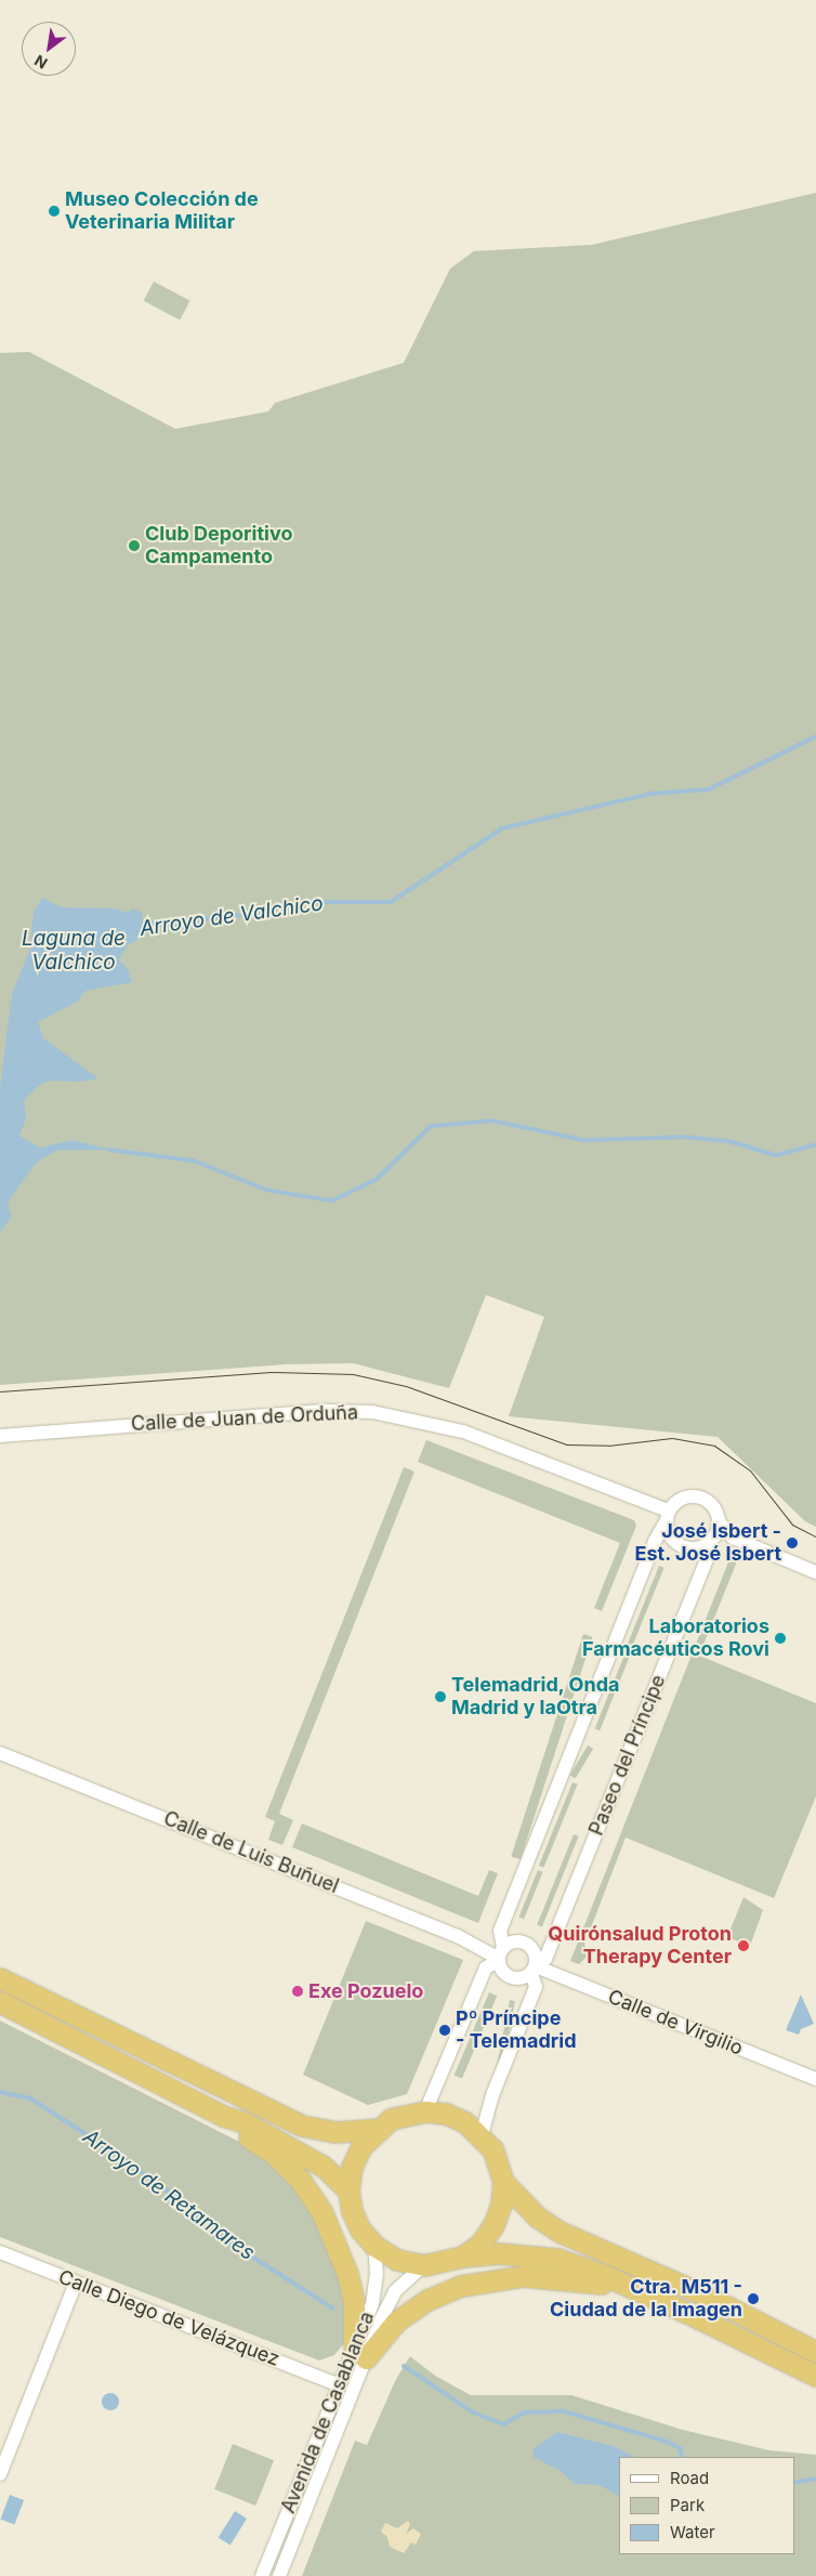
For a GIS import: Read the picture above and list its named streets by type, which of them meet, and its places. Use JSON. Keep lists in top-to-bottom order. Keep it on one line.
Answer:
{"streets":{"street":["Calle de Juan de Orduña","Paseo del Príncipe","Calle de Luis Buñuel","Calle de Virgilio","Calle Diego de Velázquez","Avenida de Casablanca"]},"crossings":[["Calle de Juan de Orduña","Paseo del Príncipe"],["Paseo del Príncipe","Calle de Luis Buñuel"],["Paseo del Príncipe","Calle de Virgilio"],["Calle de Luis Buñuel","Calle de Virgilio"],["Calle Diego de Velázquez","Avenida de Casablanca"]],"water":["Arroyo de Valchico","Laguna de Valchico","Arroyo de Retamares"],"places":["Museo Colección de Veterinaria Militar","Club Deporitivo Campamento","José Isbert - Est. José Isbert","Laboratorios Farmacéuticos Rovi","Telemadrid, Onda Madrid y laOtra","Quirónsalud Proton Therapy Center","Exe Pozuelo","Pº Príncipe - Telemadrid","Ctra. M511 - Ciudad de la Imagen"],"legend":["Road","Park","Water"],"north":"bottom left"}
